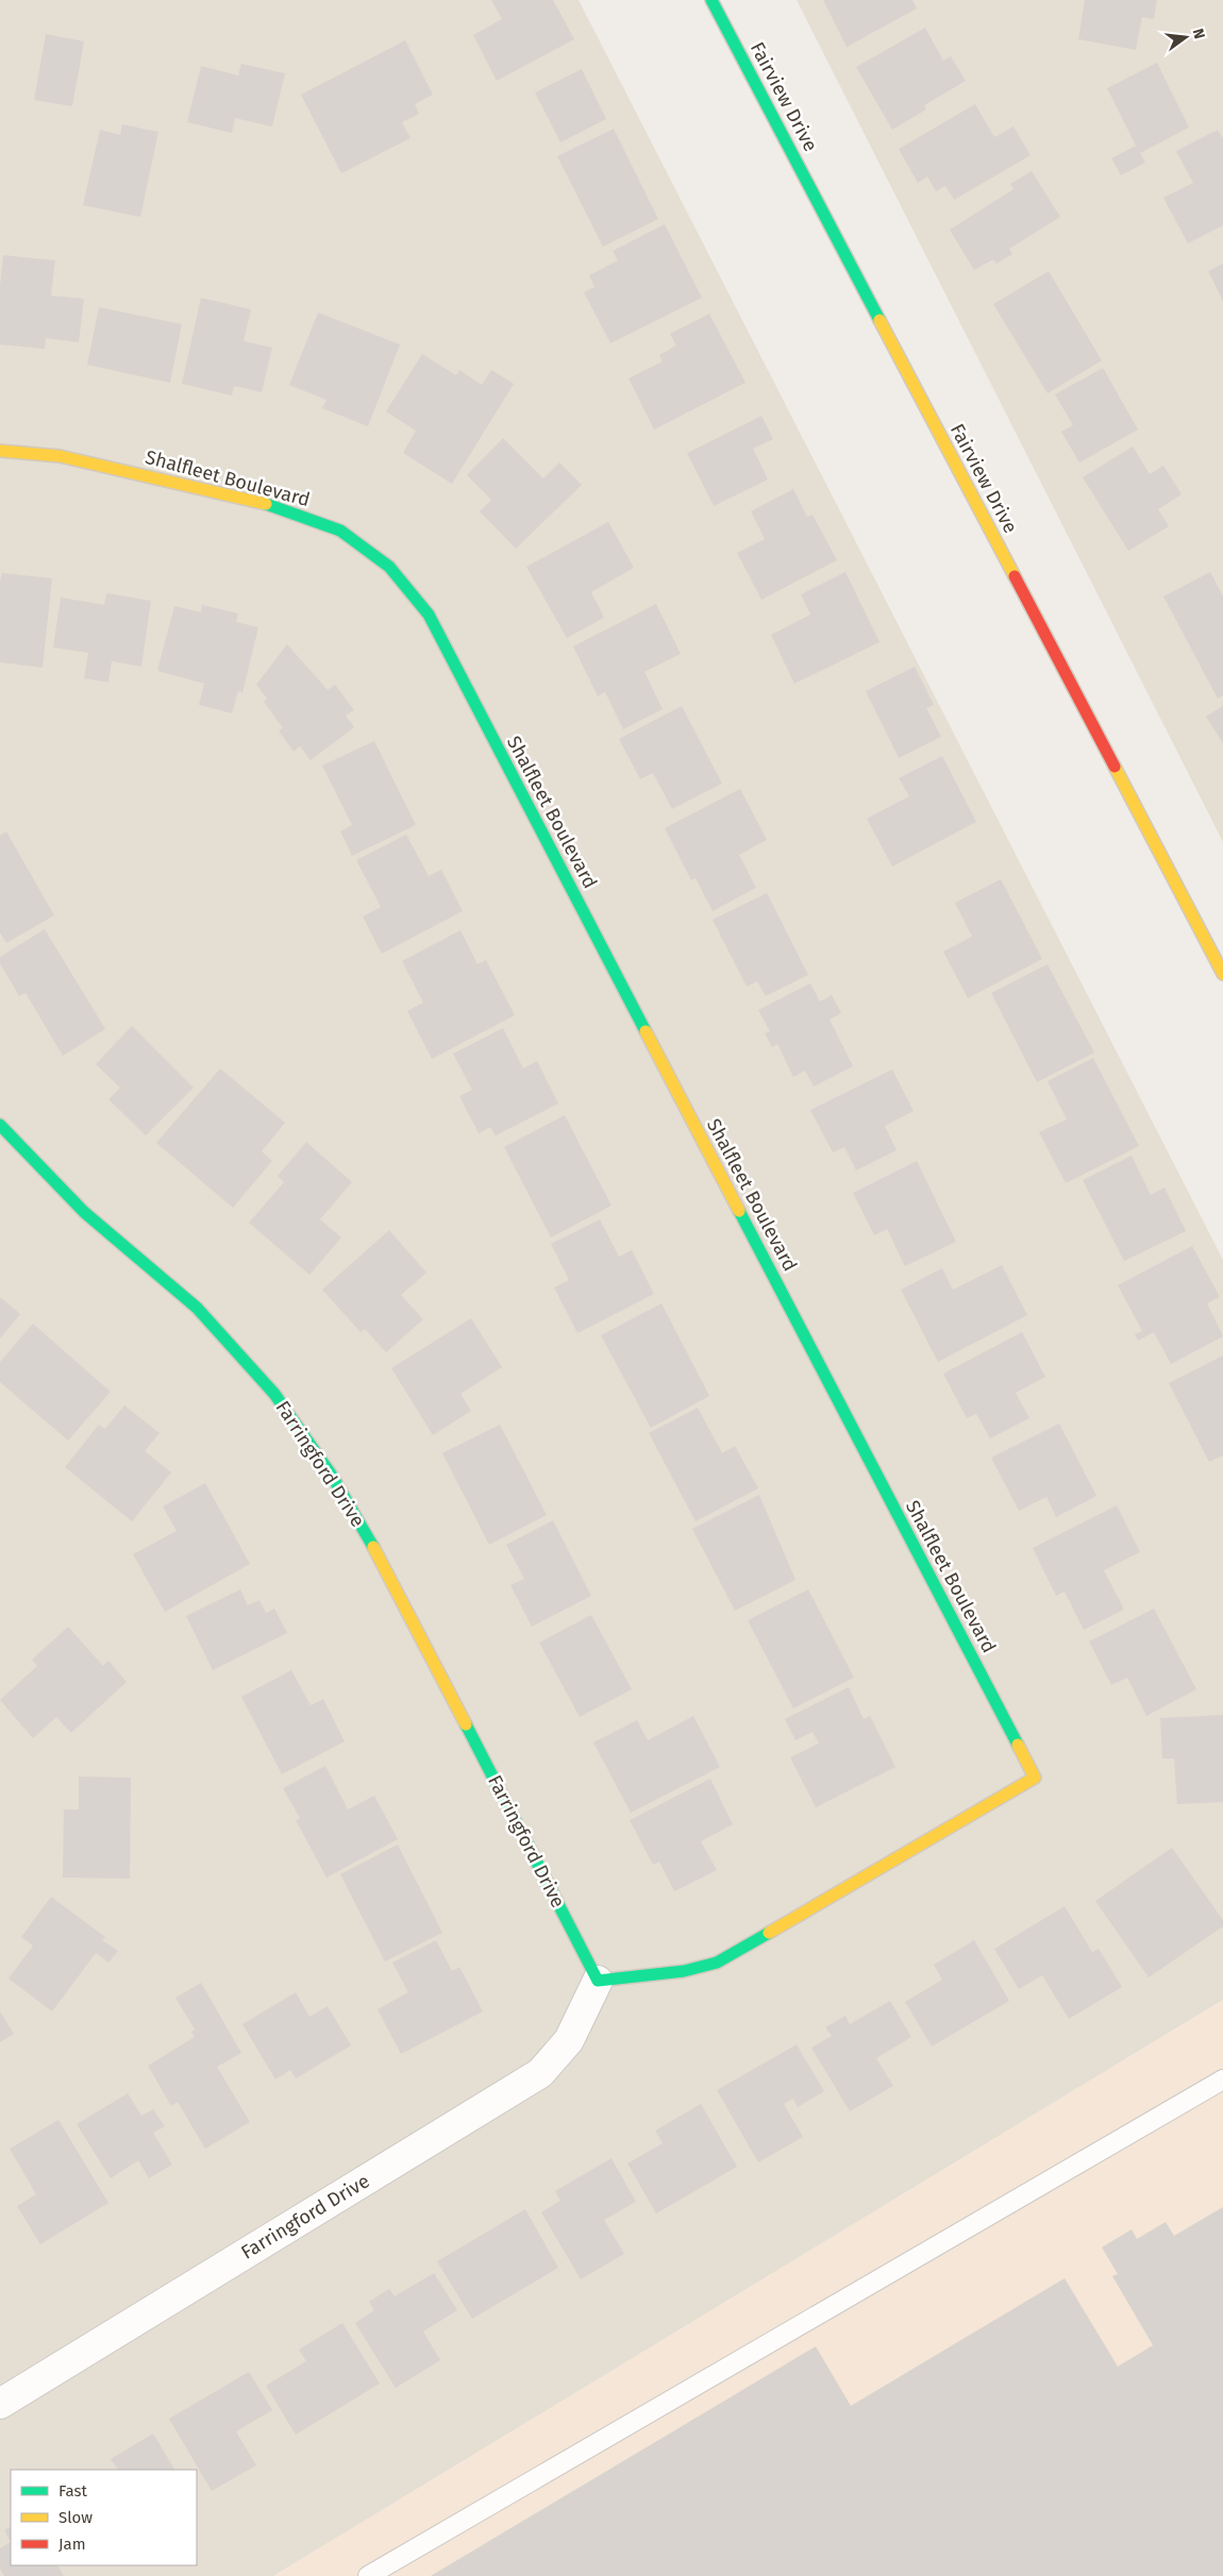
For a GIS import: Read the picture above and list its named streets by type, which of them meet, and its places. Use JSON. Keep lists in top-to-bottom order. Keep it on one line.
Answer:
{"streets":{"street":["Fairview Drive","Shalfleet Boulevard","Farringford Drive"]},"crossings":[["Shalfleet Boulevard","Farringford Drive"]],"legend":["Fast","Slow","Jam"],"north":"right"}
